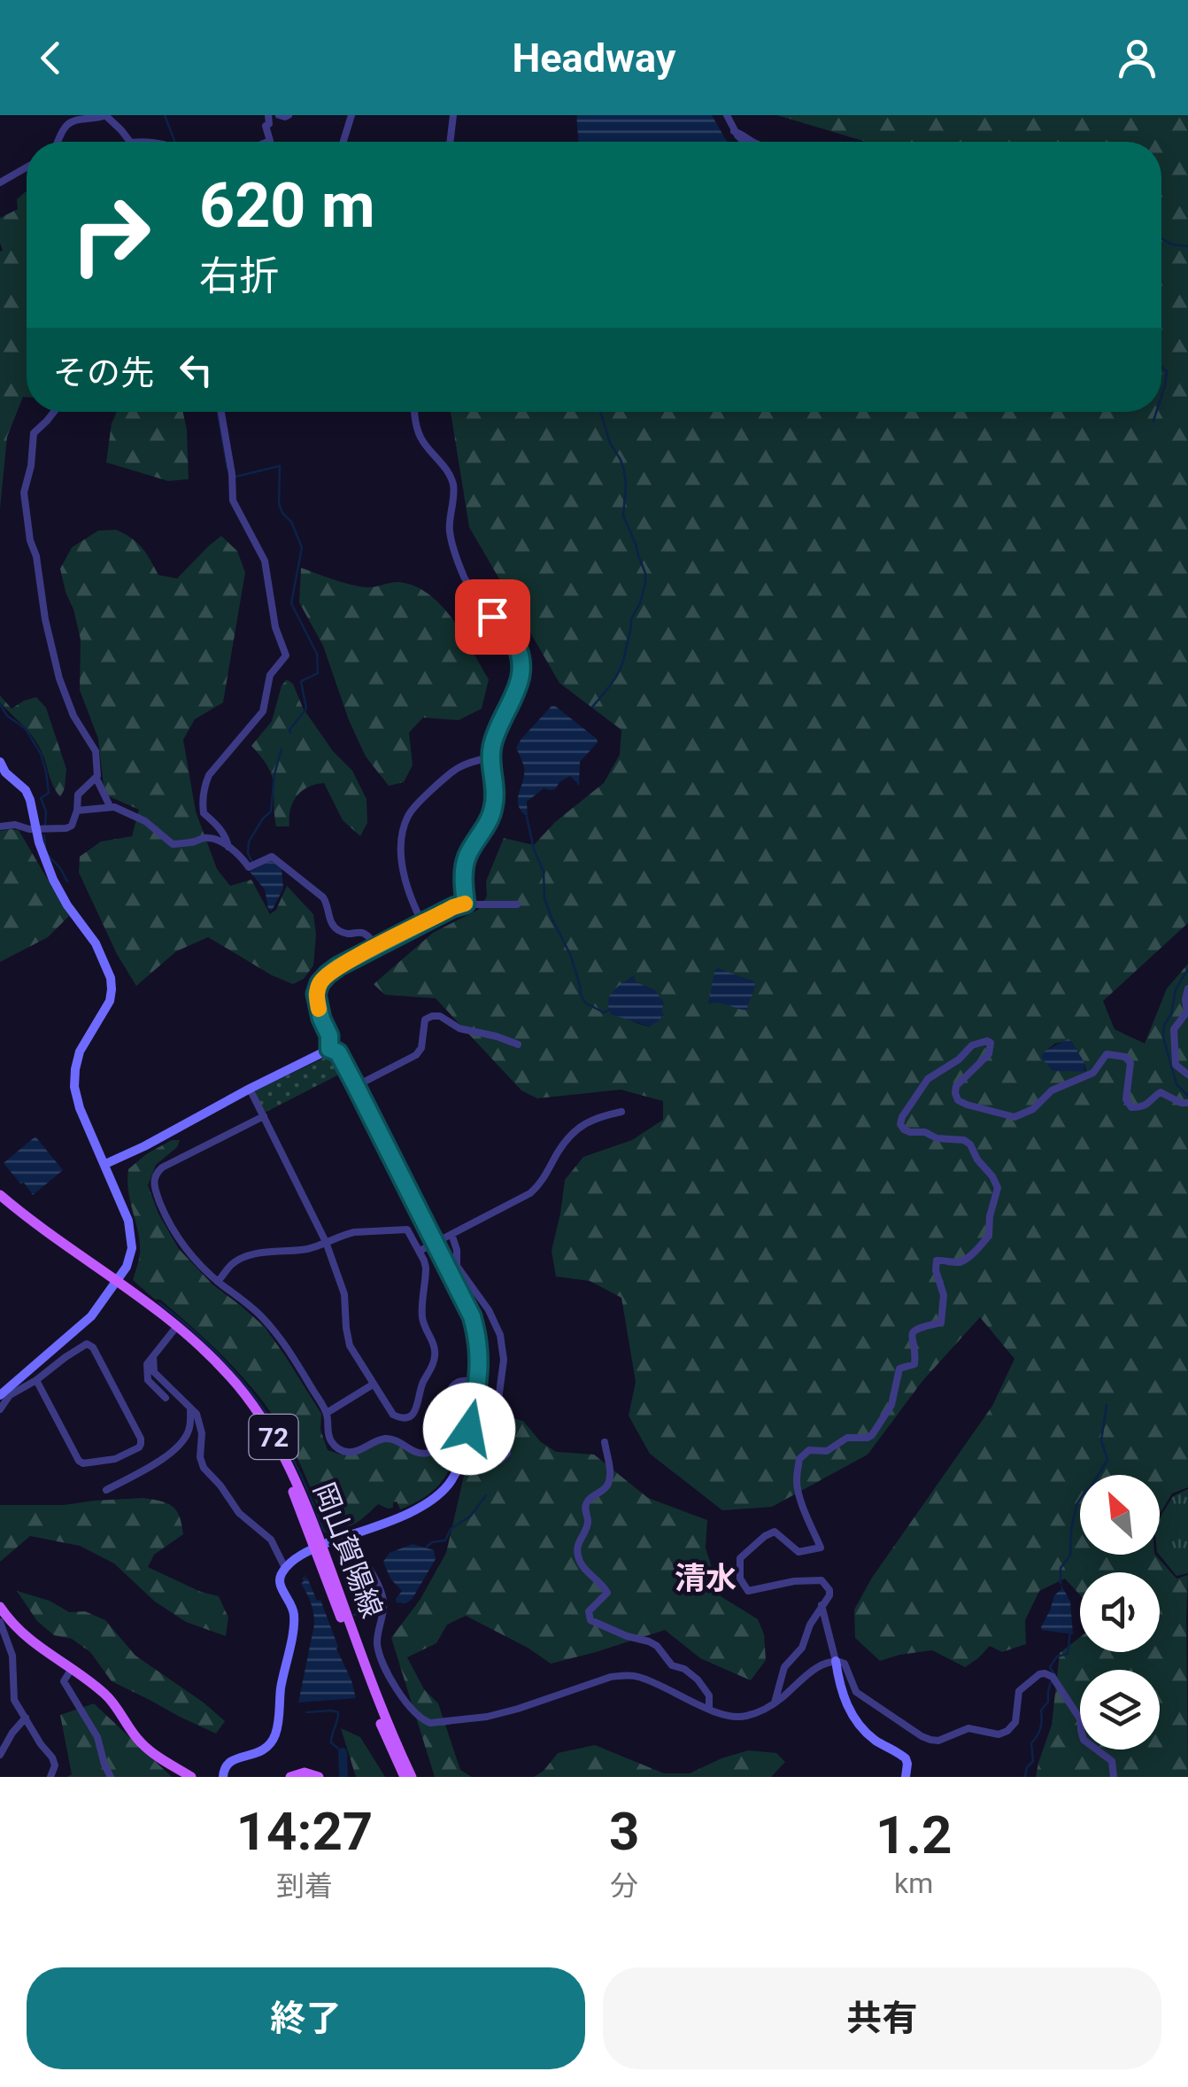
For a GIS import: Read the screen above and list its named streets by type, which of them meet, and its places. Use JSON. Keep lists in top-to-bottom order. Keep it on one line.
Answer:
{"streets":{"main road":["72","岡山賀陽線"]},"districts":["清水"],"north":"top left","page":{"header":"Headway","turn":["620 m","右折"],"then":"その先","eta":["14:27","到着","3","分","1.2","km"],"buttons":["終了","共有"]}}
